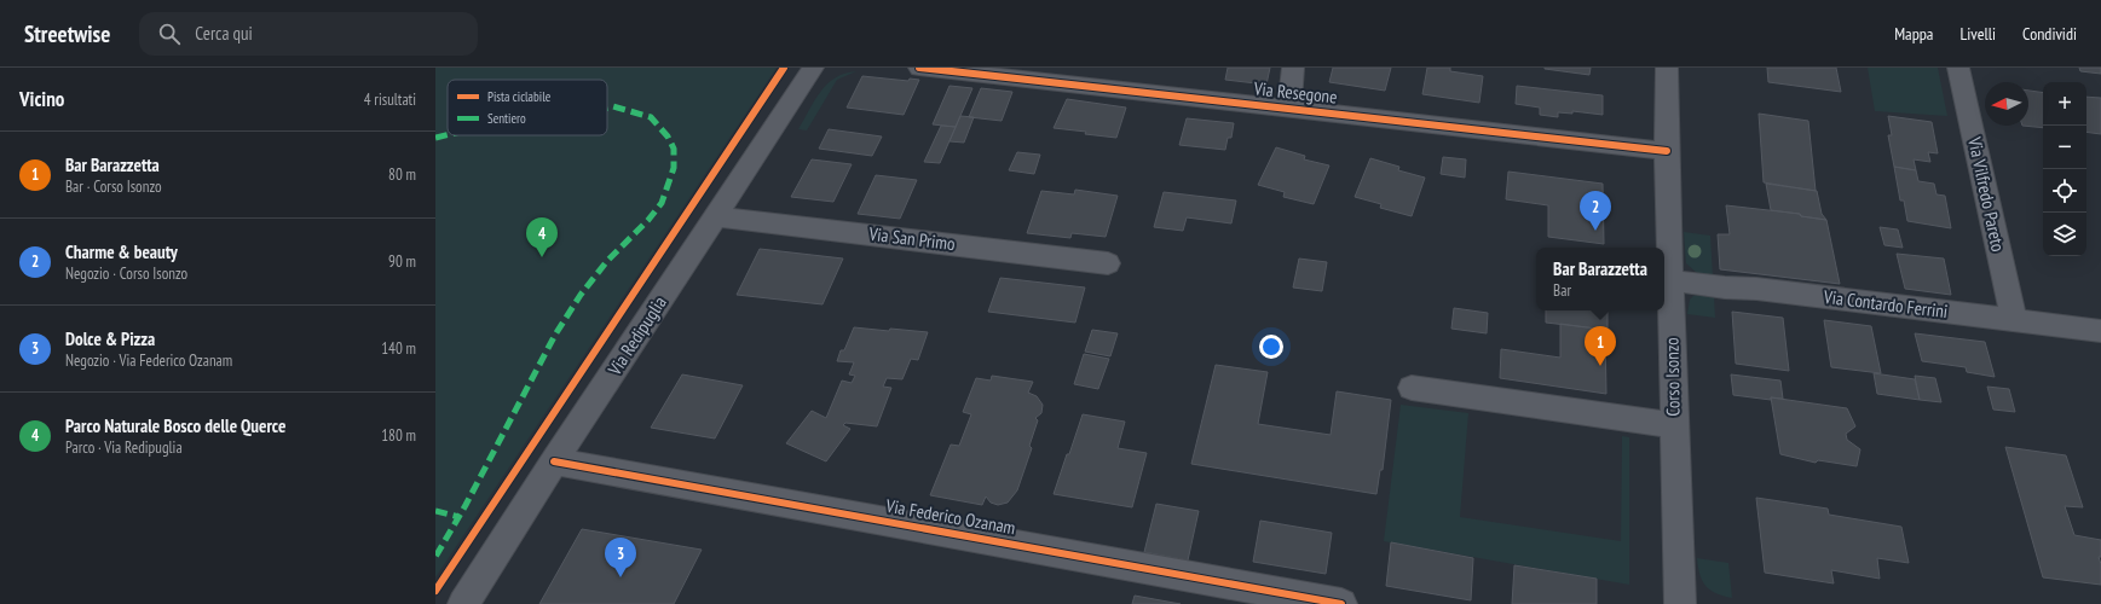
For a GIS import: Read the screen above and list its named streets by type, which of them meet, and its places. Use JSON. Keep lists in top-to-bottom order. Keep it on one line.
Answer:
{"streets":{"street":["Via Resegone","Via Vilfredo Pareto","Via San Primo","Via Contardo Ferrini","Via Redipuglia","Corso Isonzo","Via Federico Ozanam"]},"crossings":[["Via Resegone","Corso Isonzo"],["Via Vilfredo Pareto","Via Contardo Ferrini"],["Via San Primo","Via Redipuglia"],["Via Contardo Ferrini","Corso Isonzo"],["Via Redipuglia","Via Federico Ozanam"]],"legend":["Pista ciclabile","Sentiero"],"north":"left","page":{"header":"Streetwise","search":"Cerca qui","nav":["Mappa","Livelli","Condividi"],"heading":["Vicino","4 risultati"],"map_buttons":["+","−"],"list":[{"mark":"1","name":"Bar Barazzetta","note":"Bar · Corso Isonzo","value":"80 m"},{"mark":"2","name":"Charme & beauty","note":"Negozio · Corso Isonzo","value":"90 m"},{"mark":"3","name":"Dolce & Pizza","note":"Negozio · Via Federico Ozanam","value":"140 m"},{"mark":"4","name":"Parco Naturale Bosco delle Querce","note":"Parco · Via Redipuglia","value":"180 m"}],"pins":["2","4","1","3"],"popup":["Bar Barazzetta","Bar"]}}
